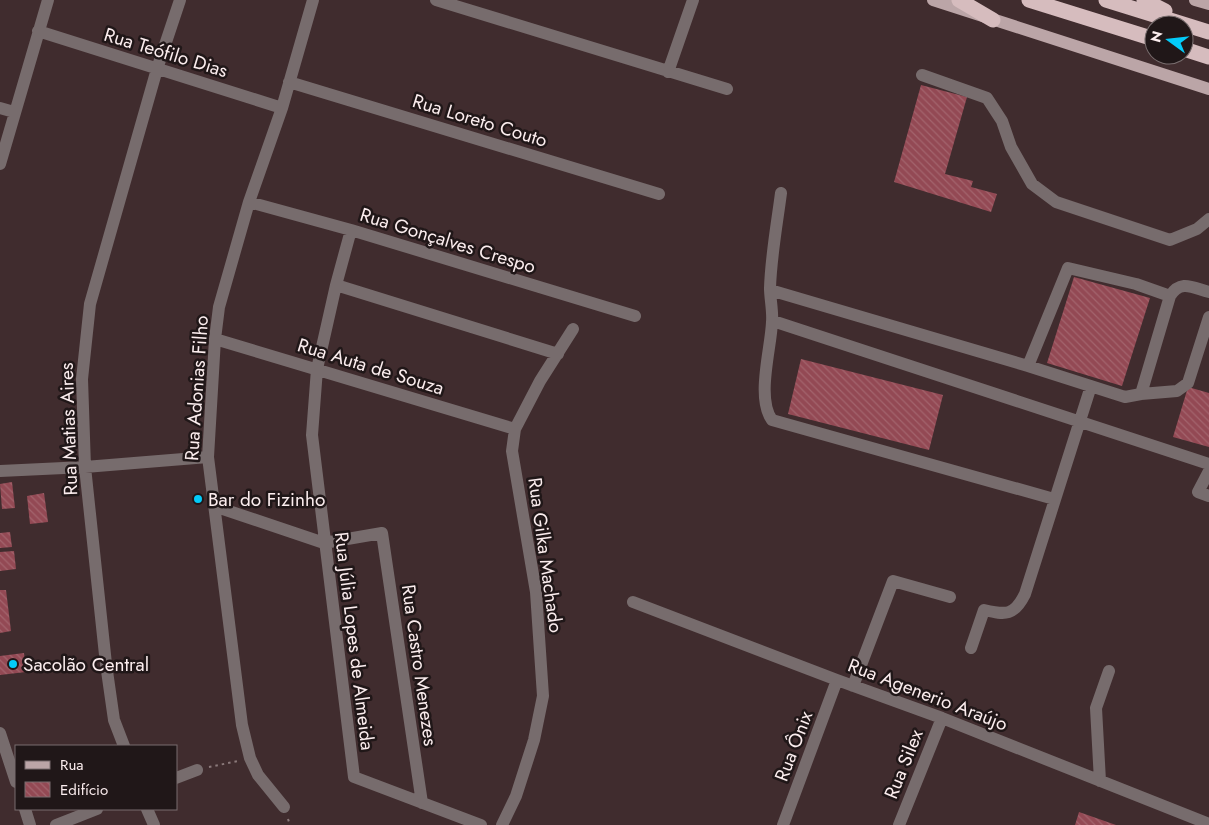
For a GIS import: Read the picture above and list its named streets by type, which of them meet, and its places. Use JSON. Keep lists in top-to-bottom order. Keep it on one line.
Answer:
{"streets":{"street":["Rua Teófilo Dias","Rua Loreto Couto","Rua Gonçalves Crespo","Rua Auta de Souza","Rua Adonias Filho","Rua Matias Aires","Rua Gilka Machado","Rua Júlia Lopes de Almeida","Rua Castro Menezes","Rua Agenerio Araújo","Rua Ônix","Rua Silex"]},"crossings":[["Rua Teófilo Dias","Rua Adonias Filho"],["Rua Teófilo Dias","Rua Matias Aires"],["Rua Loreto Couto","Rua Adonias Filho"],["Rua Gonçalves Crespo","Rua Adonias Filho"],["Rua Gonçalves Crespo","Rua Júlia Lopes de Almeida"],["Rua Auta de Souza","Rua Adonias Filho"],["Rua Auta de Souza","Rua Gilka Machado"],["Rua Auta de Souza","Rua Júlia Lopes de Almeida"],["Rua Júlia Lopes de Almeida","Rua Castro Menezes"],["Rua Agenerio Araújo","Rua Ônix"],["Rua Agenerio Araújo","Rua Silex"]],"places":["Bar do Fizinho","Sacolão Central"],"legend":["Rua","Edifício"],"north":"left"}
